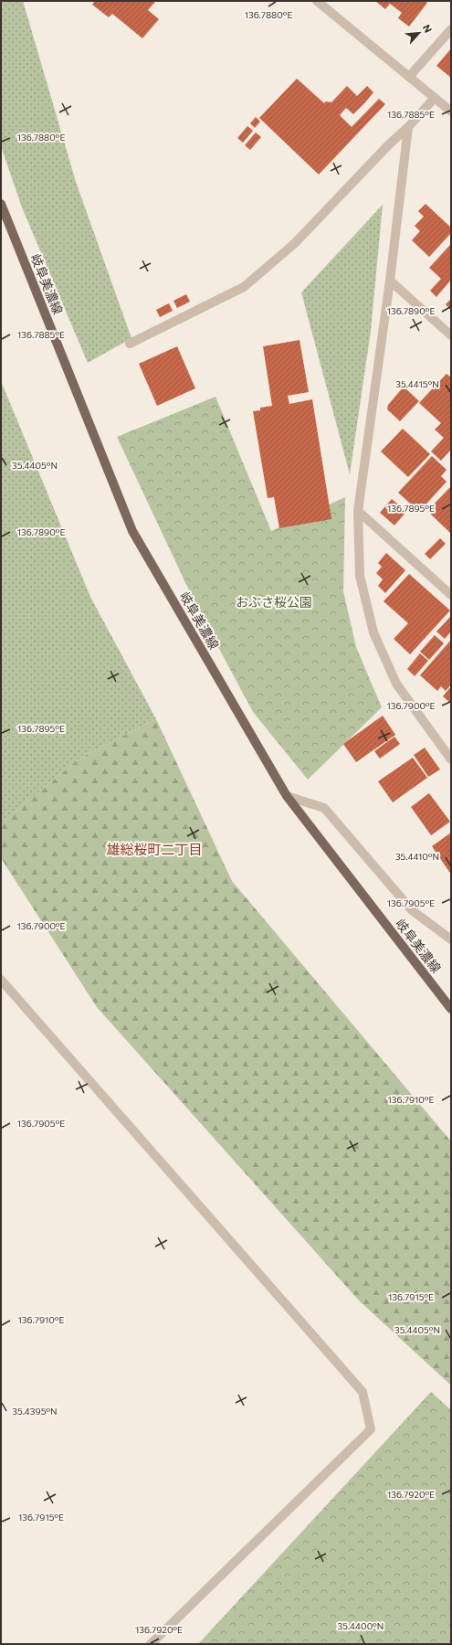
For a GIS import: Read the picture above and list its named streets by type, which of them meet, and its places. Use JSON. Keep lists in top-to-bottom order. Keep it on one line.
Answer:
{"streets":{"main road":["岐阜美濃線"]},"districts":["雄総桜町二丁目"],"parks":["おぶさ桜公園"],"north":"top right","coordinates":["136.7880°E","136.7885°E","136.7890°E","35.4415°N","35.4405°N","136.7895°E","136.7900°E","35.4410°N","136.7905°E","136.7910°E","136.7915°E","35.4395°N","136.7920°E","35.4400°N"]}
